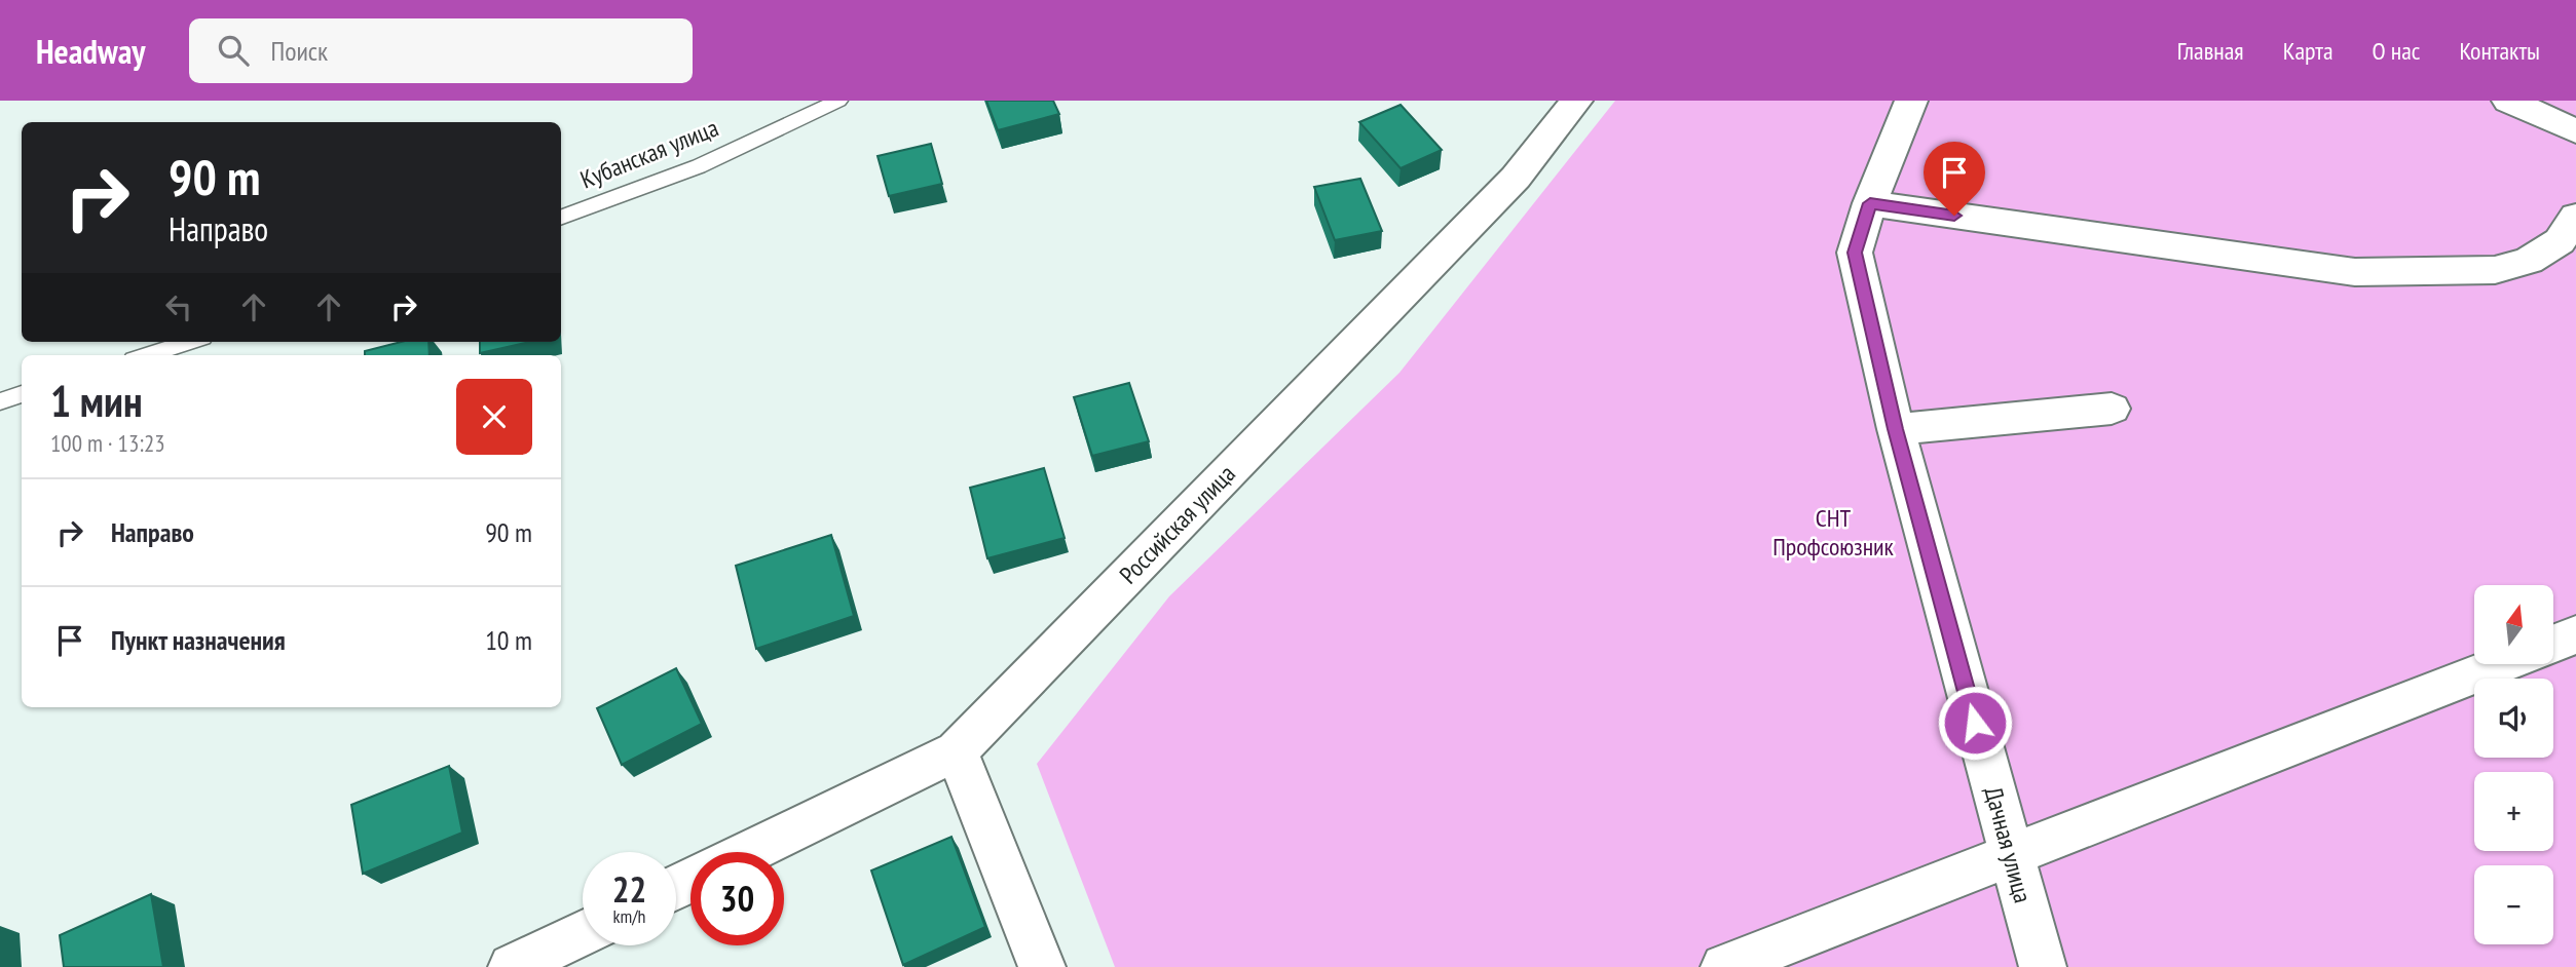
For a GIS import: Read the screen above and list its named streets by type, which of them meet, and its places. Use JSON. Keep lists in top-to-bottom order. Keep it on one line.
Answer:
{"streets":{"street":["Российская улица","Дачная улица"],"lane":["Кубанская улица"]},"parks":["СНТ Профсоюзник"],"north":"top","page":{"header":"Headway","search":"Поиск","nav":["Главная","Карта","О нас","Контакты"],"turn":["90 m","Направо"],"heading":["1 мин","100 m · 13:23"],"list":[{"name":"Направо","value":"90 m"},{"name":"Пункт назначения","value":"10 m"}],"map_buttons":["+","−"],"speed":"22 km/h","limit":"30"}}
